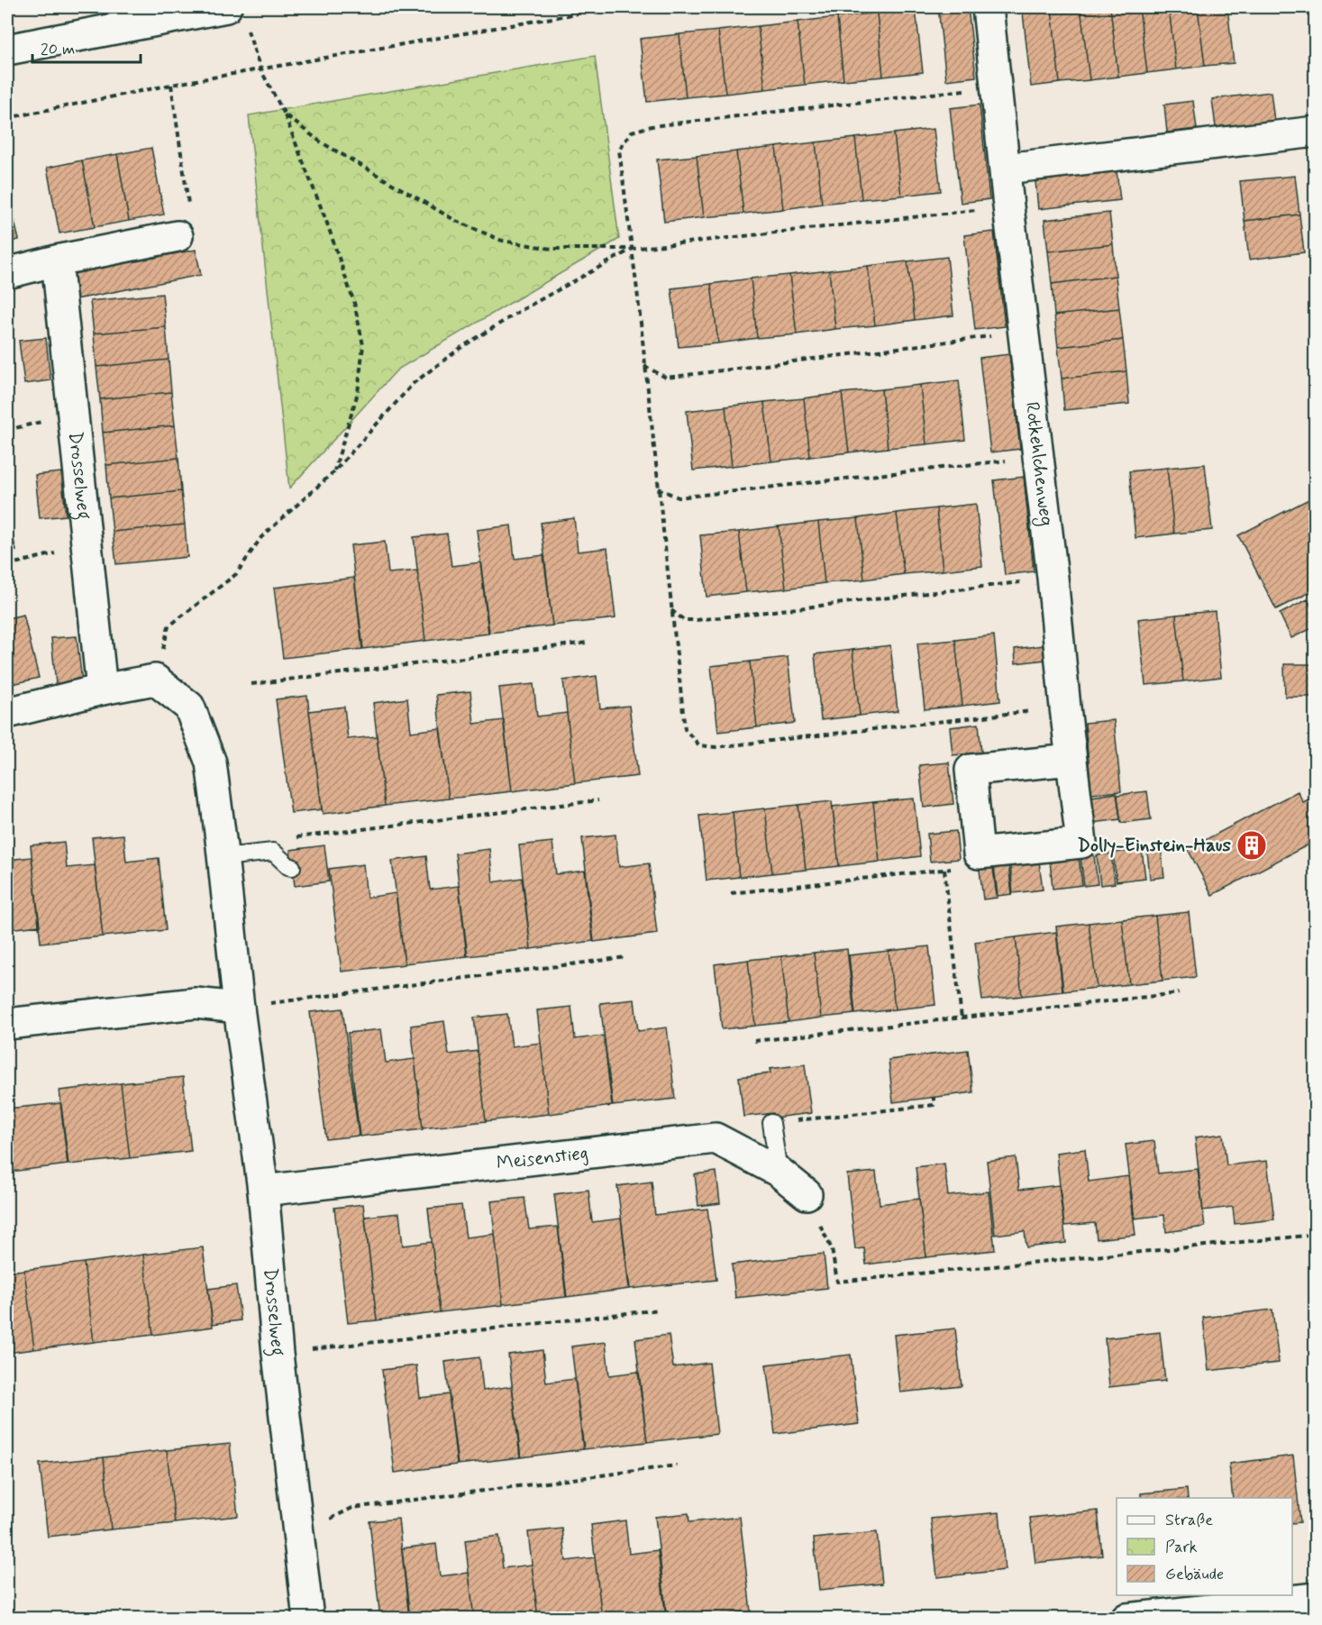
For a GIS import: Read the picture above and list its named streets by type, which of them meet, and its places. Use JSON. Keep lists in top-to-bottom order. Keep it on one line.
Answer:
{"streets":{"street":["Rotkehlchenweg","Drosselweg","Meisenstieg"]},"crossings":[["Drosselweg","Meisenstieg"]],"places":{"building":["Dolly-Einstein-Haus"]},"legend":["Straße","Park","Gebäude"],"scale_bar":"20 m"}
